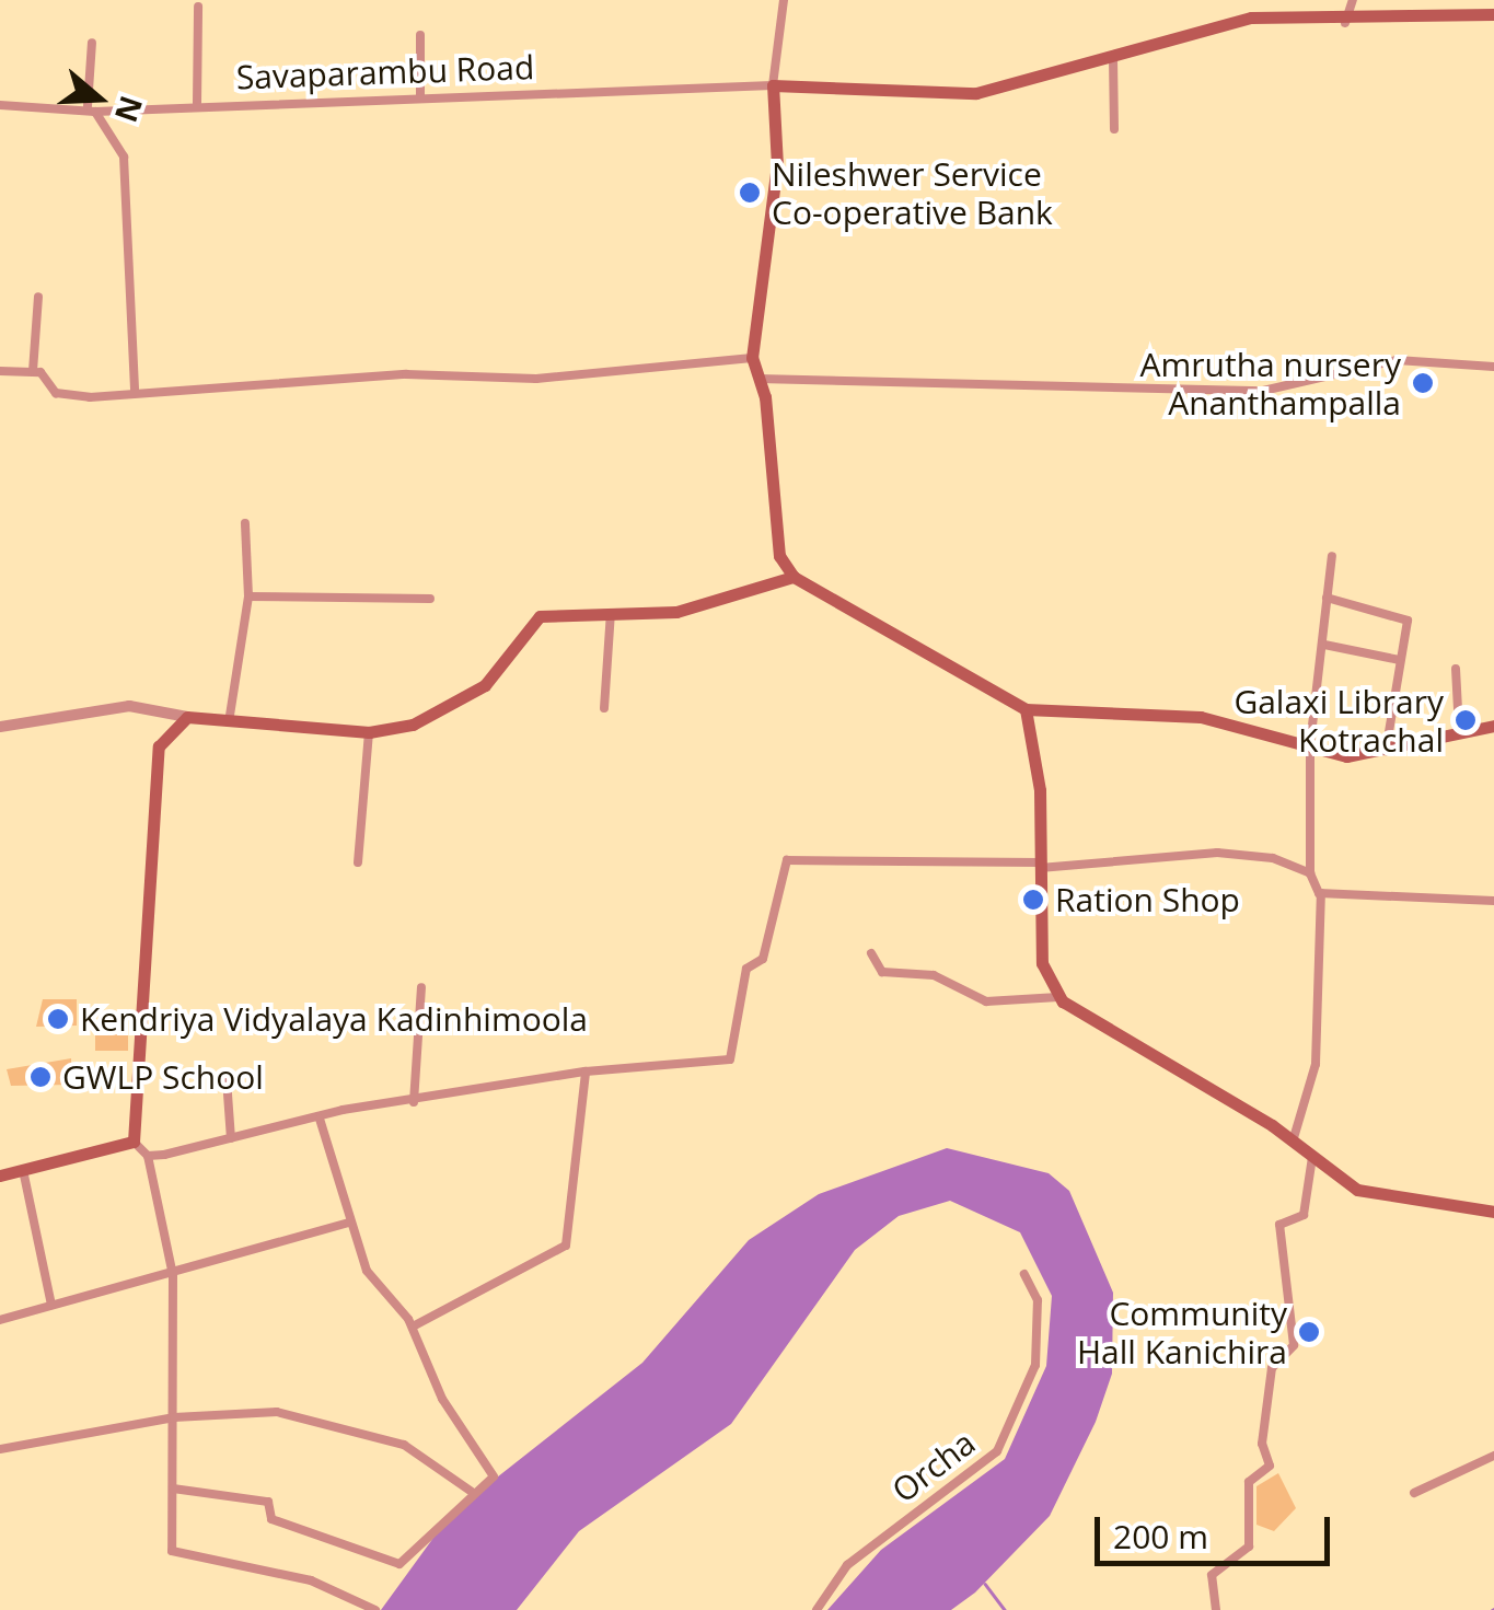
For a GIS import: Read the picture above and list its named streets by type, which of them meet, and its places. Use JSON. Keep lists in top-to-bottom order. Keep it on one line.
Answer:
{"streets":{"street":["Savaparambu Road","Orcha"]},"places":["Nileshwer Service Co-operative Bank","Amrutha nursery Ananthampalla","Galaxi Library Kotrachal","Ration Shop","Kendriya Vidyalaya Kadinhimoola","GWLP School","Community Hall Kanichira"],"scale_bar":"200 m","north":"right"}
